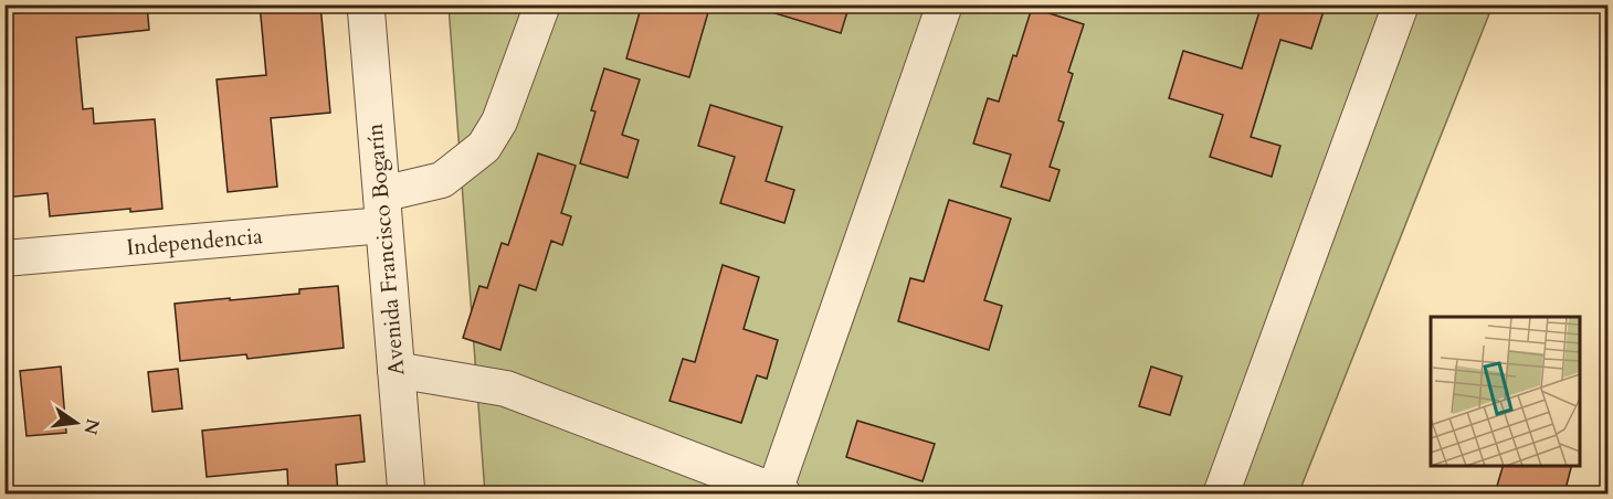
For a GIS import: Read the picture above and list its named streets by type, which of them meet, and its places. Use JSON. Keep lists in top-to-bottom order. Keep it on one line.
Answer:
{"streets":{"street":["Independencia","Avenida Francisco Bogarín"]},"crossings":[["Independencia","Avenida Francisco Bogarín"]],"north":"right"}
